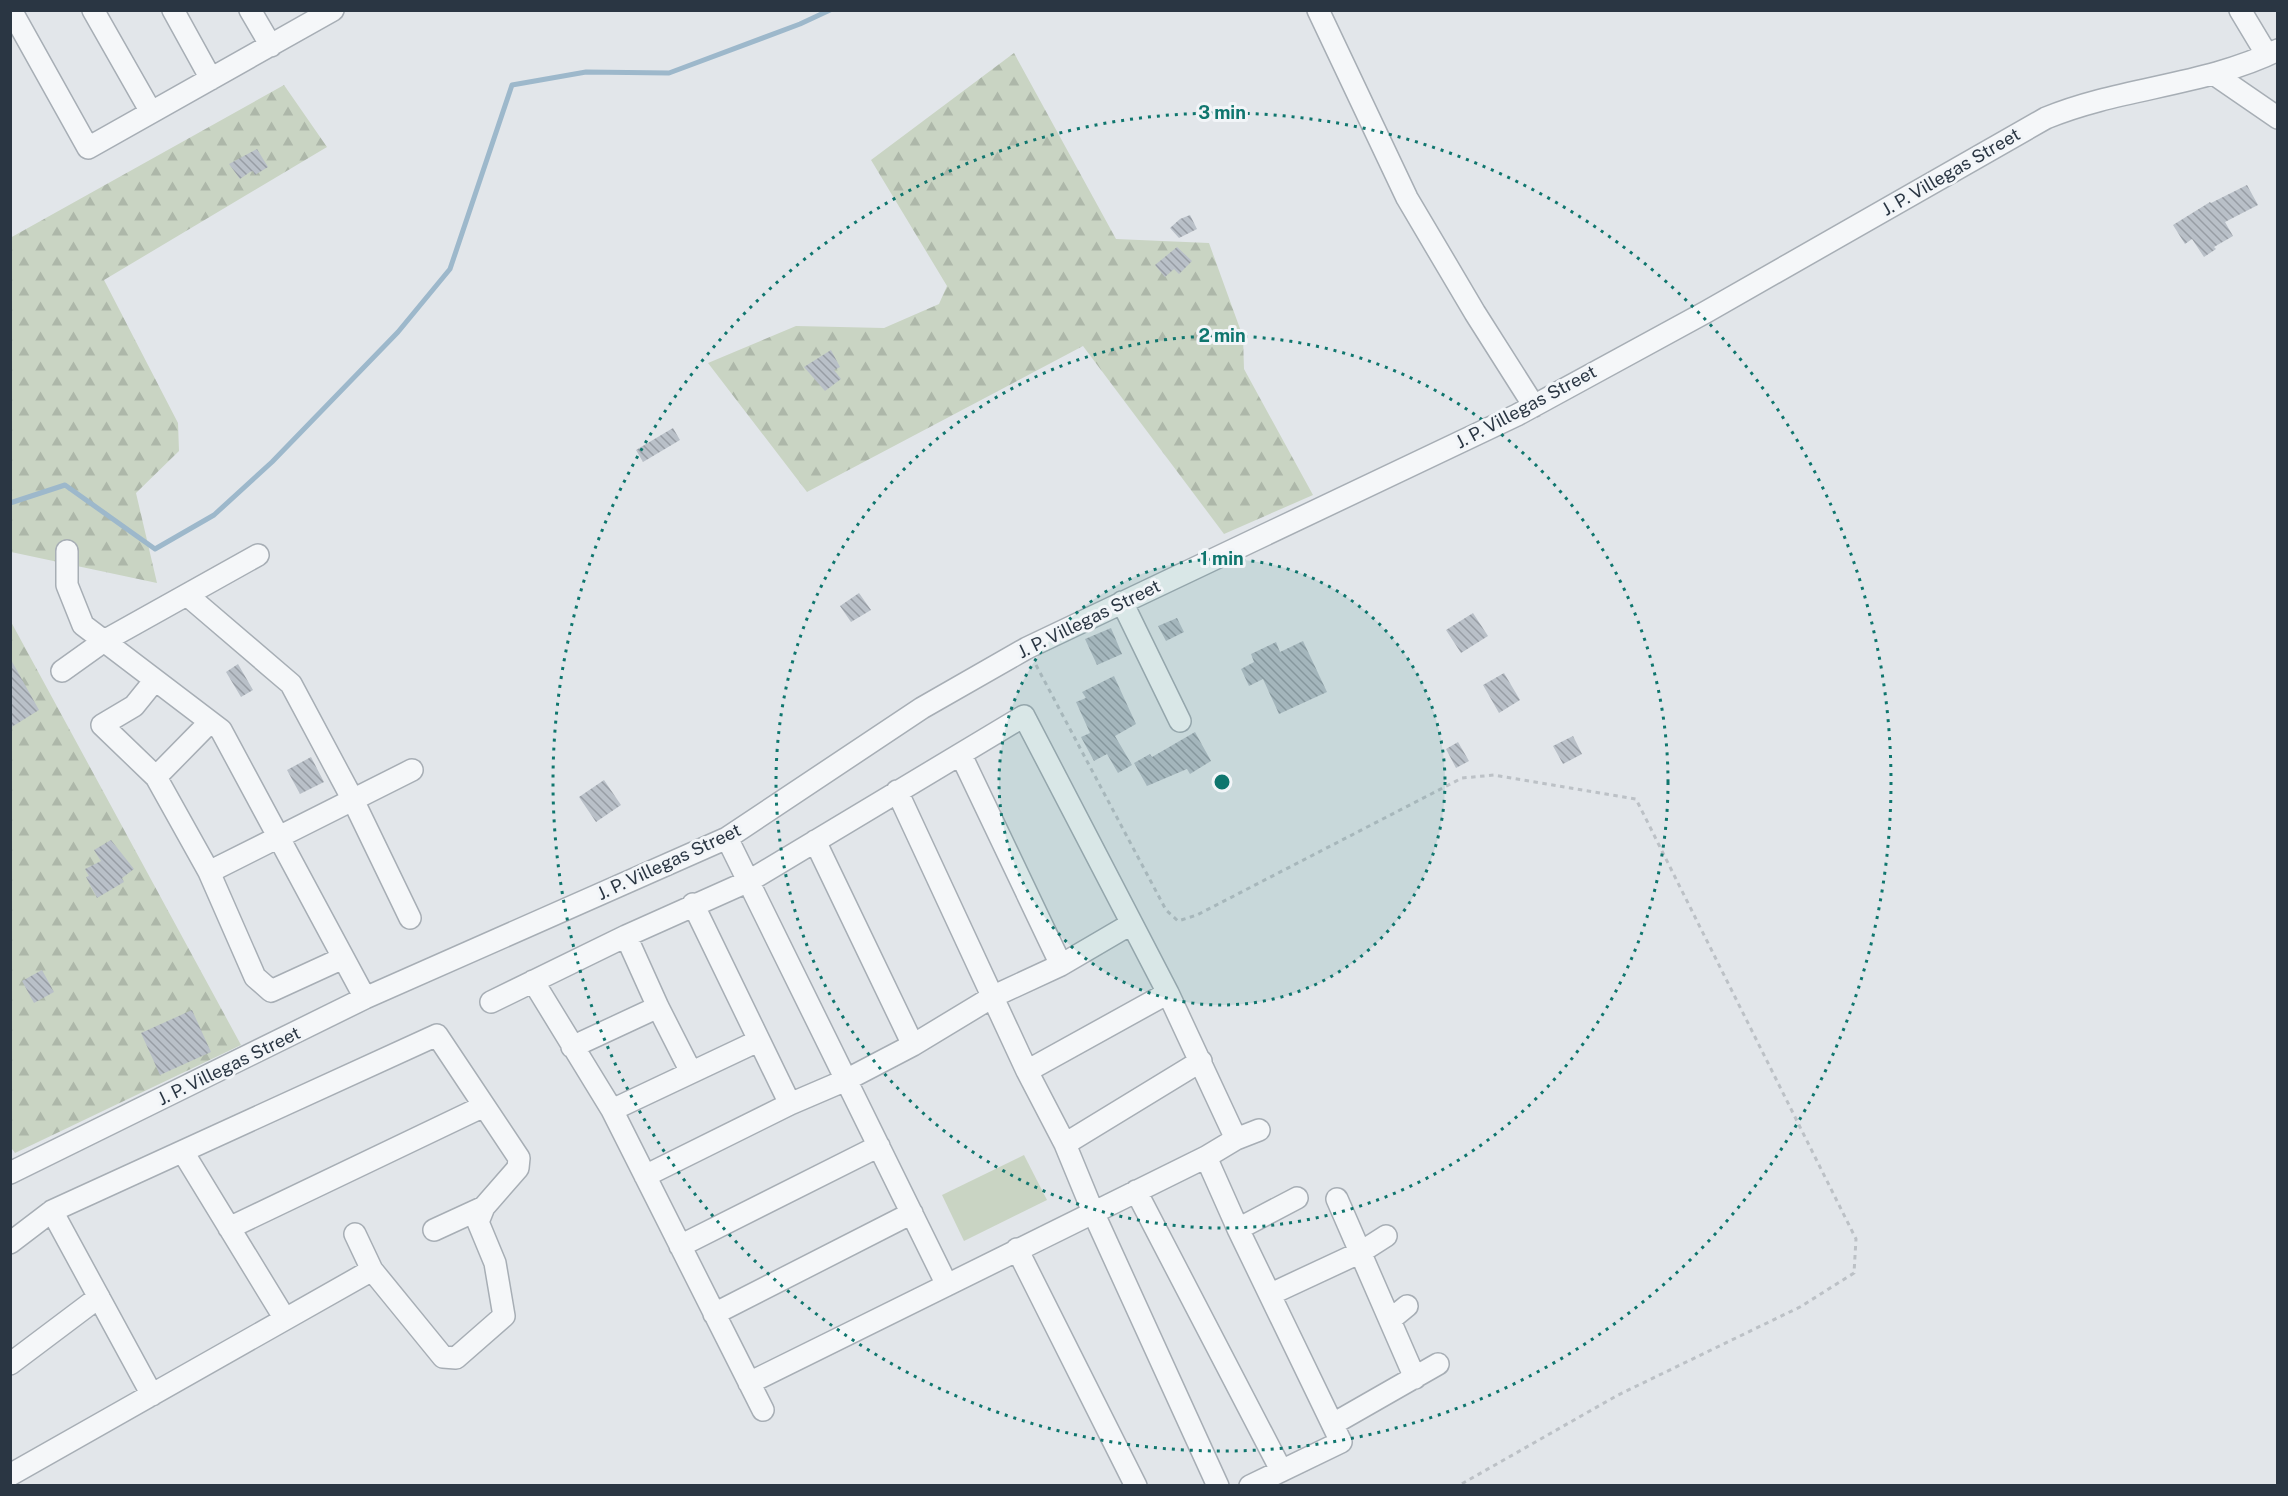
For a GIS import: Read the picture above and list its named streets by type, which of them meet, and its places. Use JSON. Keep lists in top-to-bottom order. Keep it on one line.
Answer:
{"streets":{"street":["J. P. Villegas Street"]},"rings":["3 min","2 min","1 min"]}
